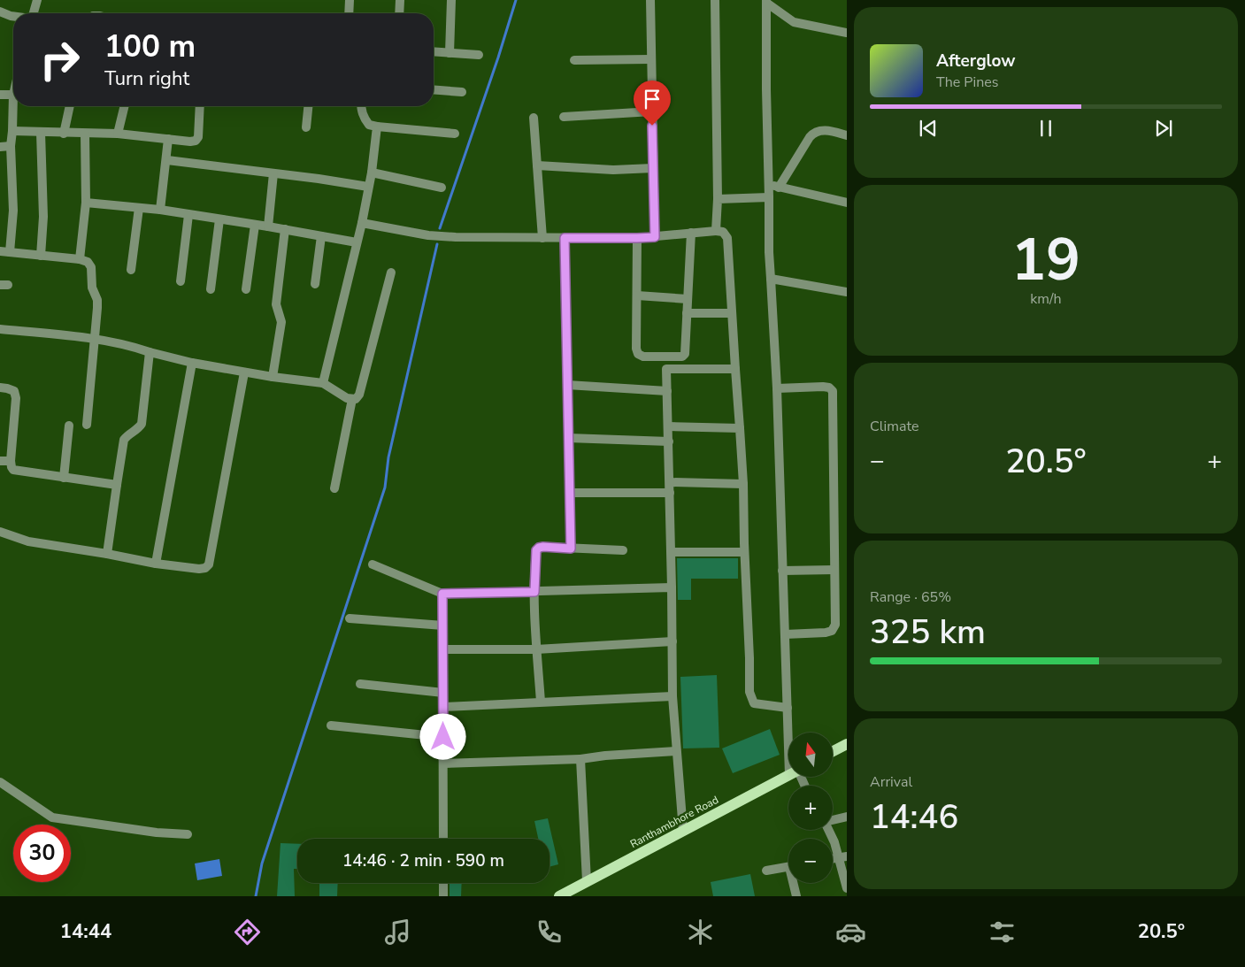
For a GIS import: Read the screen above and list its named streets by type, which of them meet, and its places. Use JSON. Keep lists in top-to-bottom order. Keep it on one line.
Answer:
{"streets":{"main road":["Ranthambhore Road"]},"north":"top","page":{"turn":["100 m","Turn right"],"song":["Afterglow","The Pines"],"tile":[["19","km/h"],"Climate",["Range · 65%","325 km"],["Arrival","14:46"]],"heat":["−","20.5°","+"],"map_buttons":["+","−"],"limit":"30","trip":"14:46 · 2 min · 590 m","tabs":["14:44","20.5°"]}}
